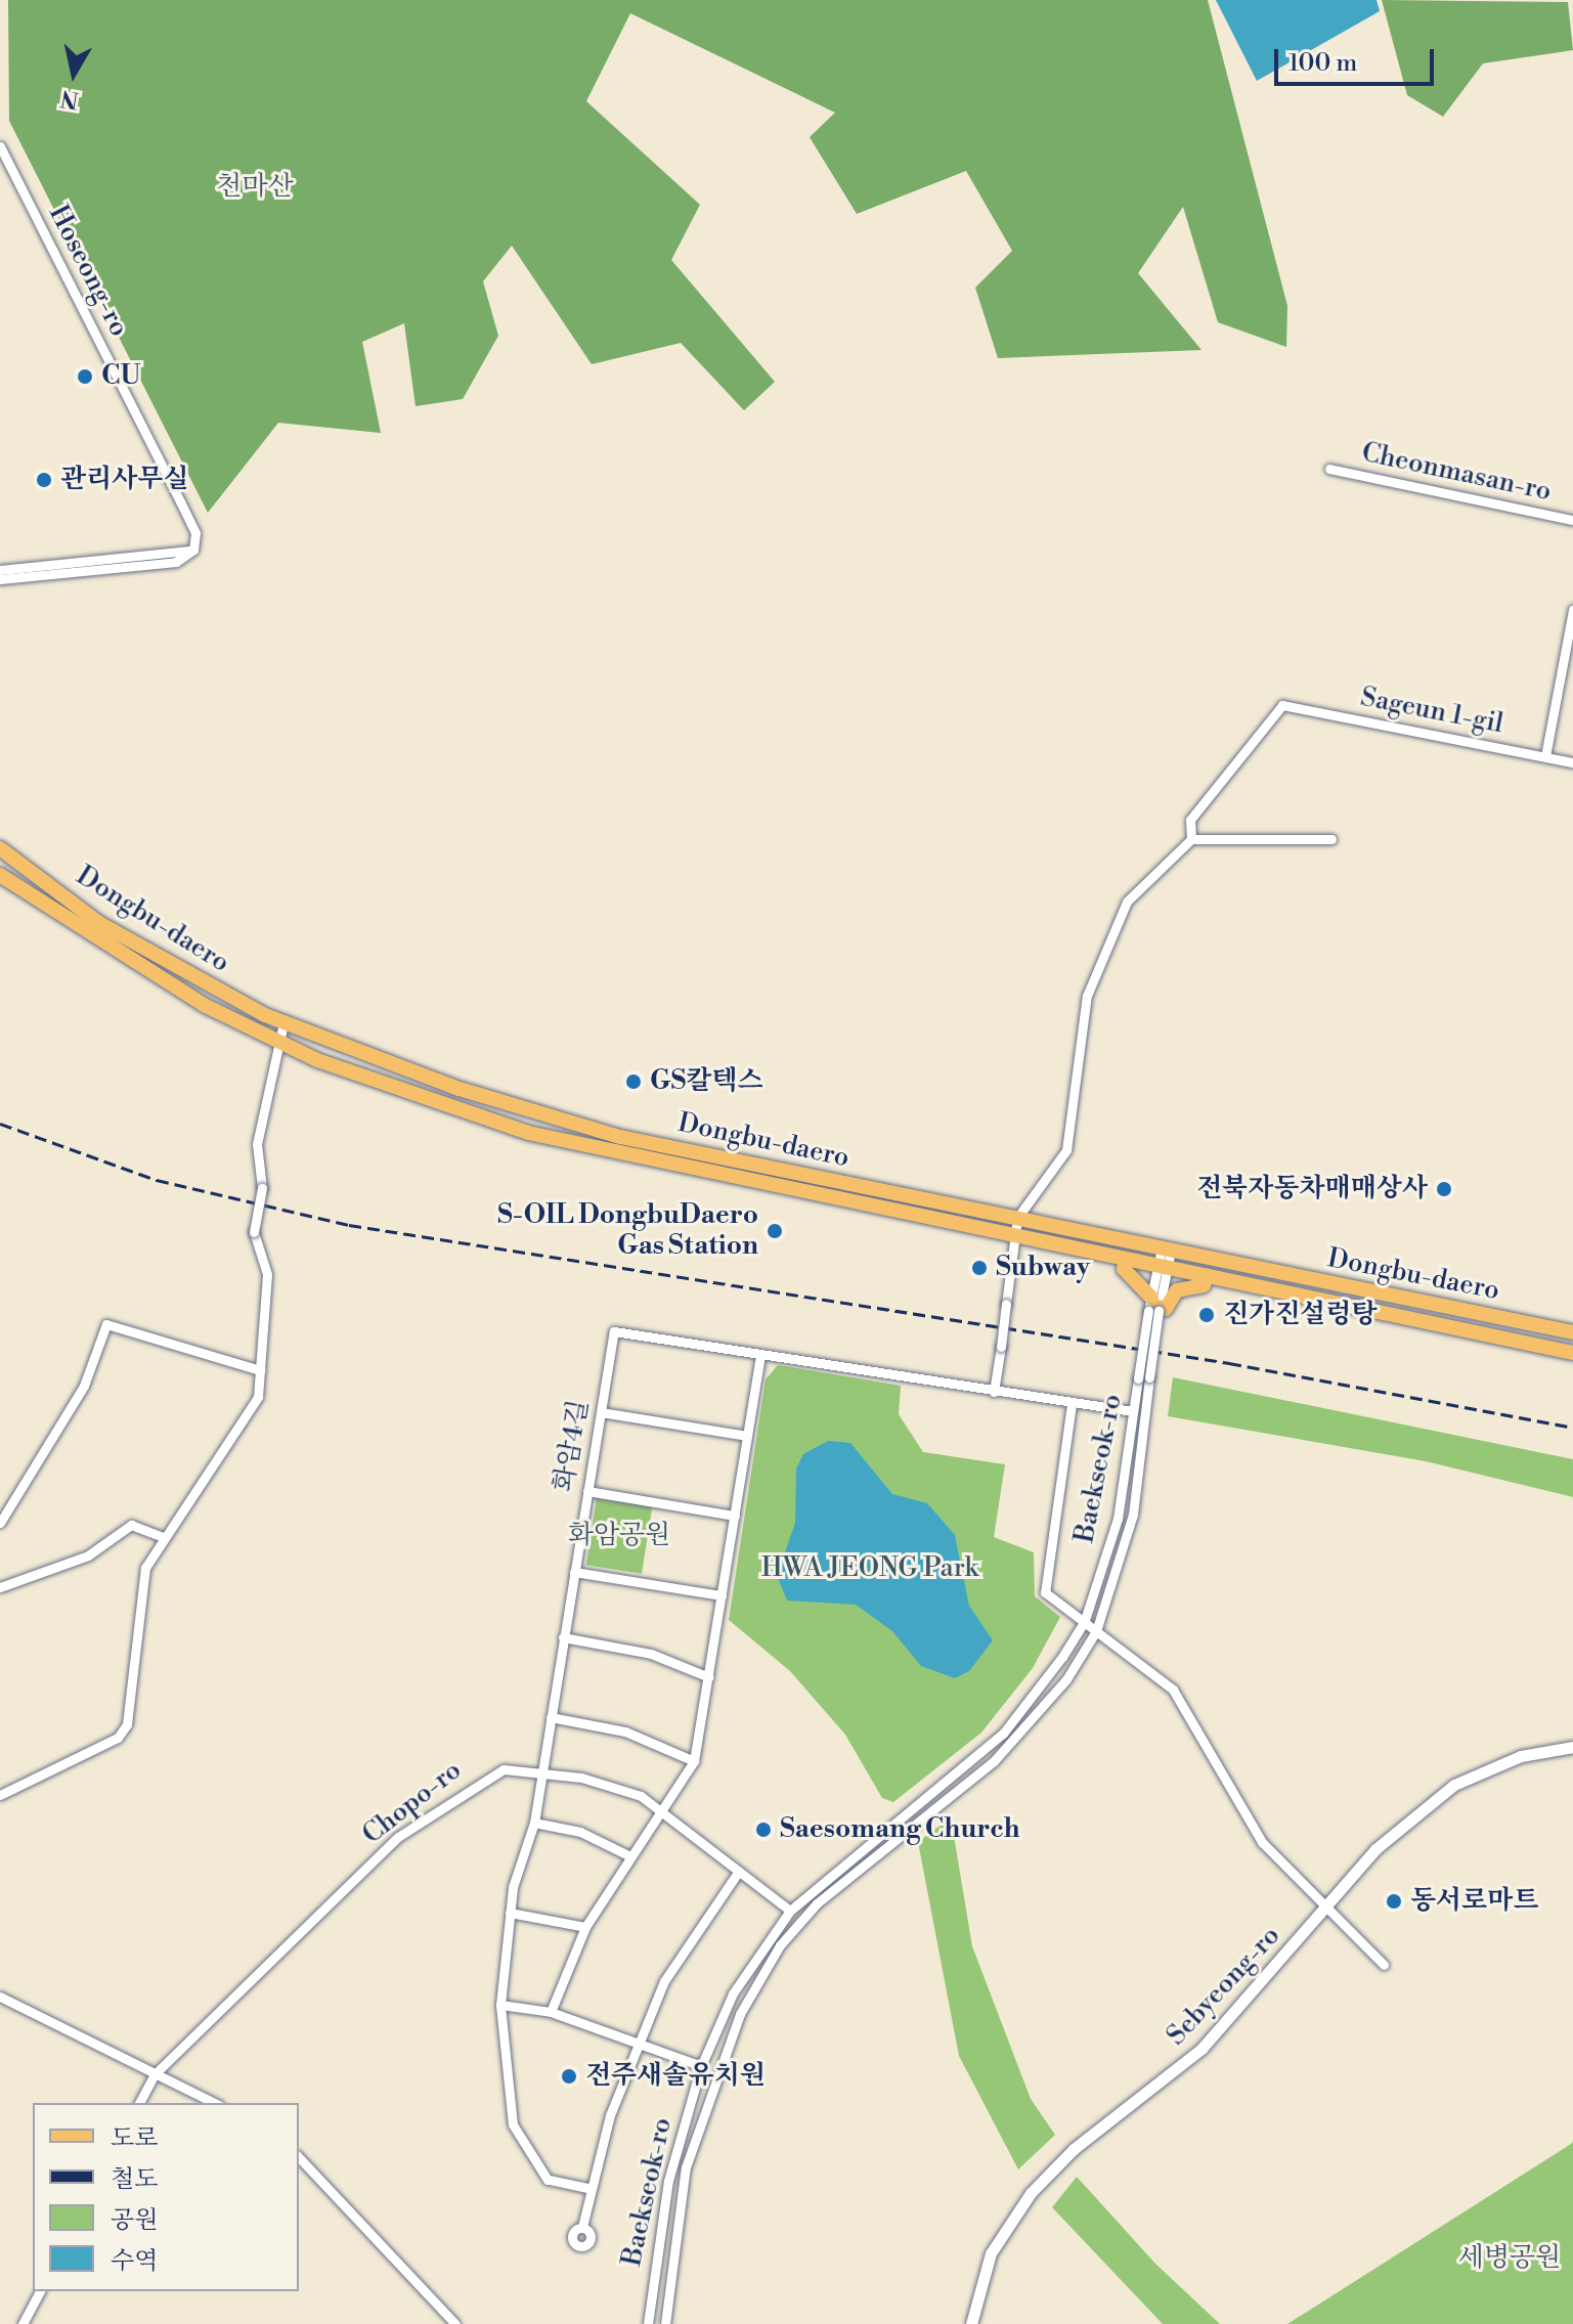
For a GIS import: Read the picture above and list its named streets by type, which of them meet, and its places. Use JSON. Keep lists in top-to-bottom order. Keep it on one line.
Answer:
{"streets":{"main road":["Dongbu-daero"],"street":["Hoseong-ro","Cheonmasan-ro","Sageun 1-gil","화암4길","Baekseok-ro","Chopo-ro","Sebyeong-ro"]},"crossings":[["Dongbu-daero","Baekseok-ro"],["화암4길","Baekseok-ro"],["화암4길","Chopo-ro"],["Baekseok-ro","Chopo-ro"]],"parks":["천마산","화암공원","HWA JEONG Park","세병공원"],"places":["CU","관리사무실","GS칼텍스","전북자동차매매상사","S-OIL DongbuDaero Gas Station","Subway","진가진설렁탕","Saesomang Church","동서로마트","전주새솔유치원"],"legend":["도로","철도","공원","수역"],"scale_bar":"100 m","north":"bottom"}
